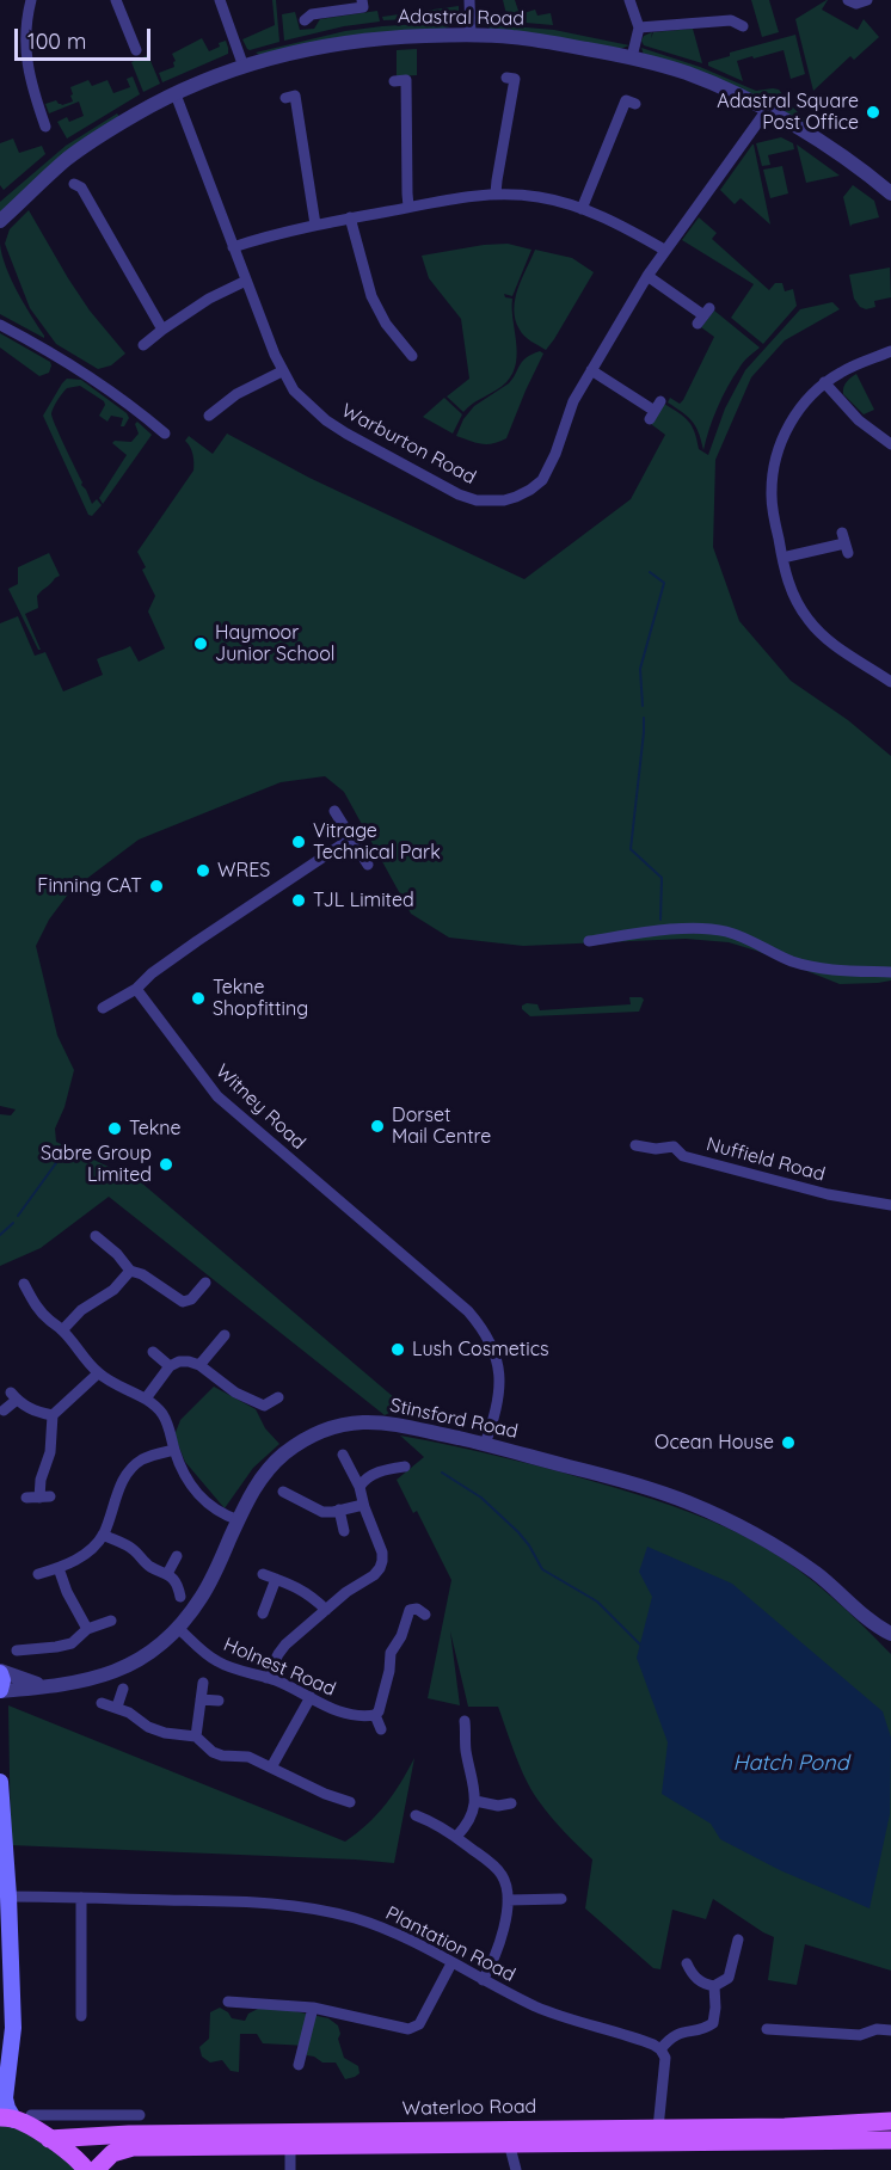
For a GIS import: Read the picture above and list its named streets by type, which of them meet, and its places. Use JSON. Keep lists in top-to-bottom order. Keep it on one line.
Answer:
{"streets":{"main road":["Waterloo Road"],"street":["Adastral Road","Warburton Road","Witney Road","Nuffield Road","Stinsford Road","Holnest Road","Plantation Road"]},"crossings":[["Adastral Road","Warburton Road"],["Witney Road","Stinsford Road"],["Stinsford Road","Holnest Road"]],"water":["Hatch Pond"],"places":["Adastral Square Post Office","Haymoor Junior School","Vitrage Technical Park","WRES","Finning CAT","TJL Limited","Tekne Shopfitting","Dorset Mail Centre","Tekne","Sabre Group Limited","Lush Cosmetics","Ocean House"],"scale_bar":"100 m"}
